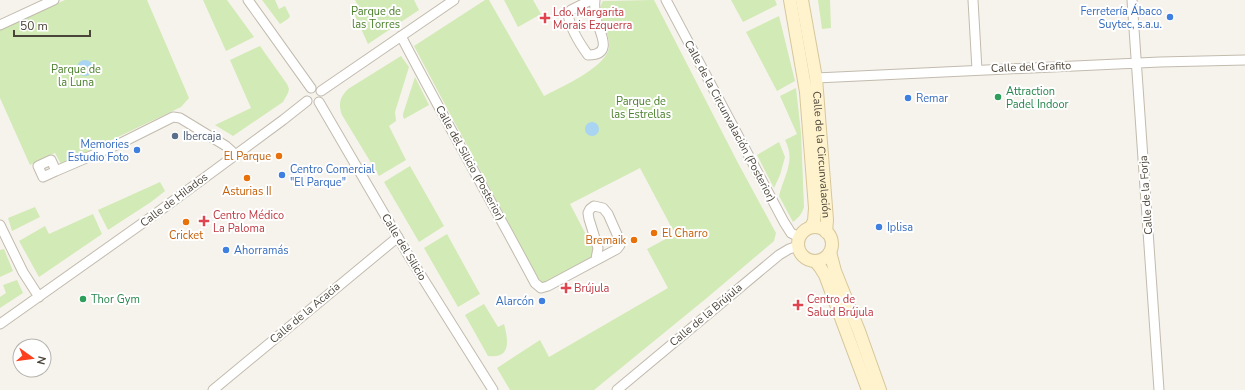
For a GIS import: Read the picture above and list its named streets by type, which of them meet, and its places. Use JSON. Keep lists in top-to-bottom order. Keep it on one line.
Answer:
{"streets":{"street":["Calle del Grafito","Calle de la Circunvalación (Posterior)","Calle de la Circunvalación","Calle del Silicio (Posterior)","Calle de la Forja","Calle de Hilados","Calle del Silicio","Calle de la Acacia","Calle de la Brújula"]},"crossings":[["Calle del Grafito","Calle de la Circunvalación"],["Calle del Grafito","Calle de la Forja"],["Calle de la Circunvalación (Posterior)","Calle de la Circunvalación"],["Calle de la Circunvalación (Posterior)","Calle de la Brújula"],["Calle de la Circunvalación","Calle de la Brújula"],["Calle de Hilados","Calle del Silicio"],["Calle del Silicio","Calle de la Acacia"]],"parks":["Parque de las Torres","Parque de la Luna","Parque de las Estrellas"],"places":{"other":["Ferretería Ábaco Suytec, s.a.u.","Attraction Padel Indoor","Remar","Ibercaja","Memories Estudio Foto","El Parque","Centro Comercial \"El Parque\"","Asturias II","Cricket","Iplisa","El Charro","Bremaik","Ahorramás","Thor Gym","Alarcón"],"health":["Ldo. Margarita Morais Ezquerra","Centro Médico La Paloma","Brújula","Centro de Salud Brújula"]},"scale_bar":"50 m","north":"right"}
